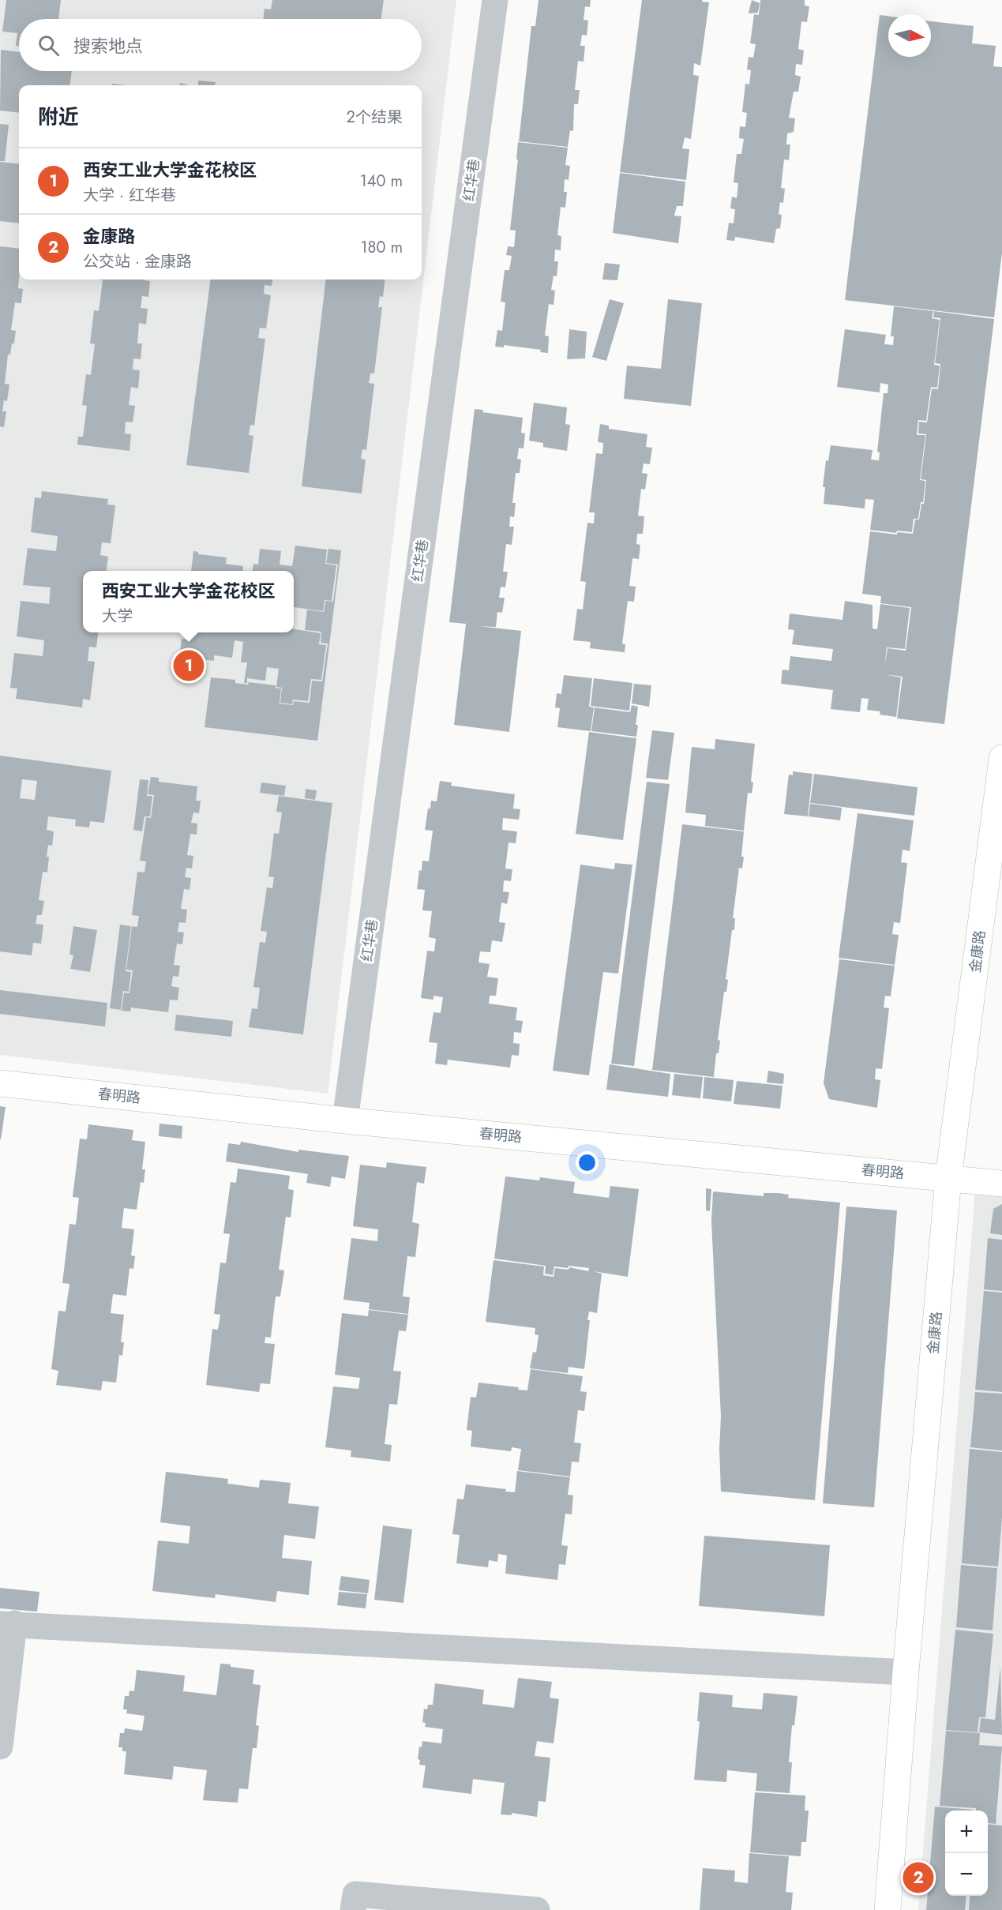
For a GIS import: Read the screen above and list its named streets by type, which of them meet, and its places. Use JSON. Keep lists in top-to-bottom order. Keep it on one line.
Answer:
{"streets":{"street":["红华巷","金康路","春明路"]},"crossings":[["红华巷","春明路"],["金康路","春明路"]],"north":"right","page":{"search":"搜索地点","heading":["附近","2个结果"],"list":[{"mark":"1","name":"西安工业大学金花校区","note":"大学 · 红华巷","value":"140 m"},{"mark":"2","name":"金康路","note":"公交站 · 金康路","value":"180 m"}],"popup":["西安工业大学金花校区","大学"],"pins":["1","2"],"map_buttons":["+","−"]}}
